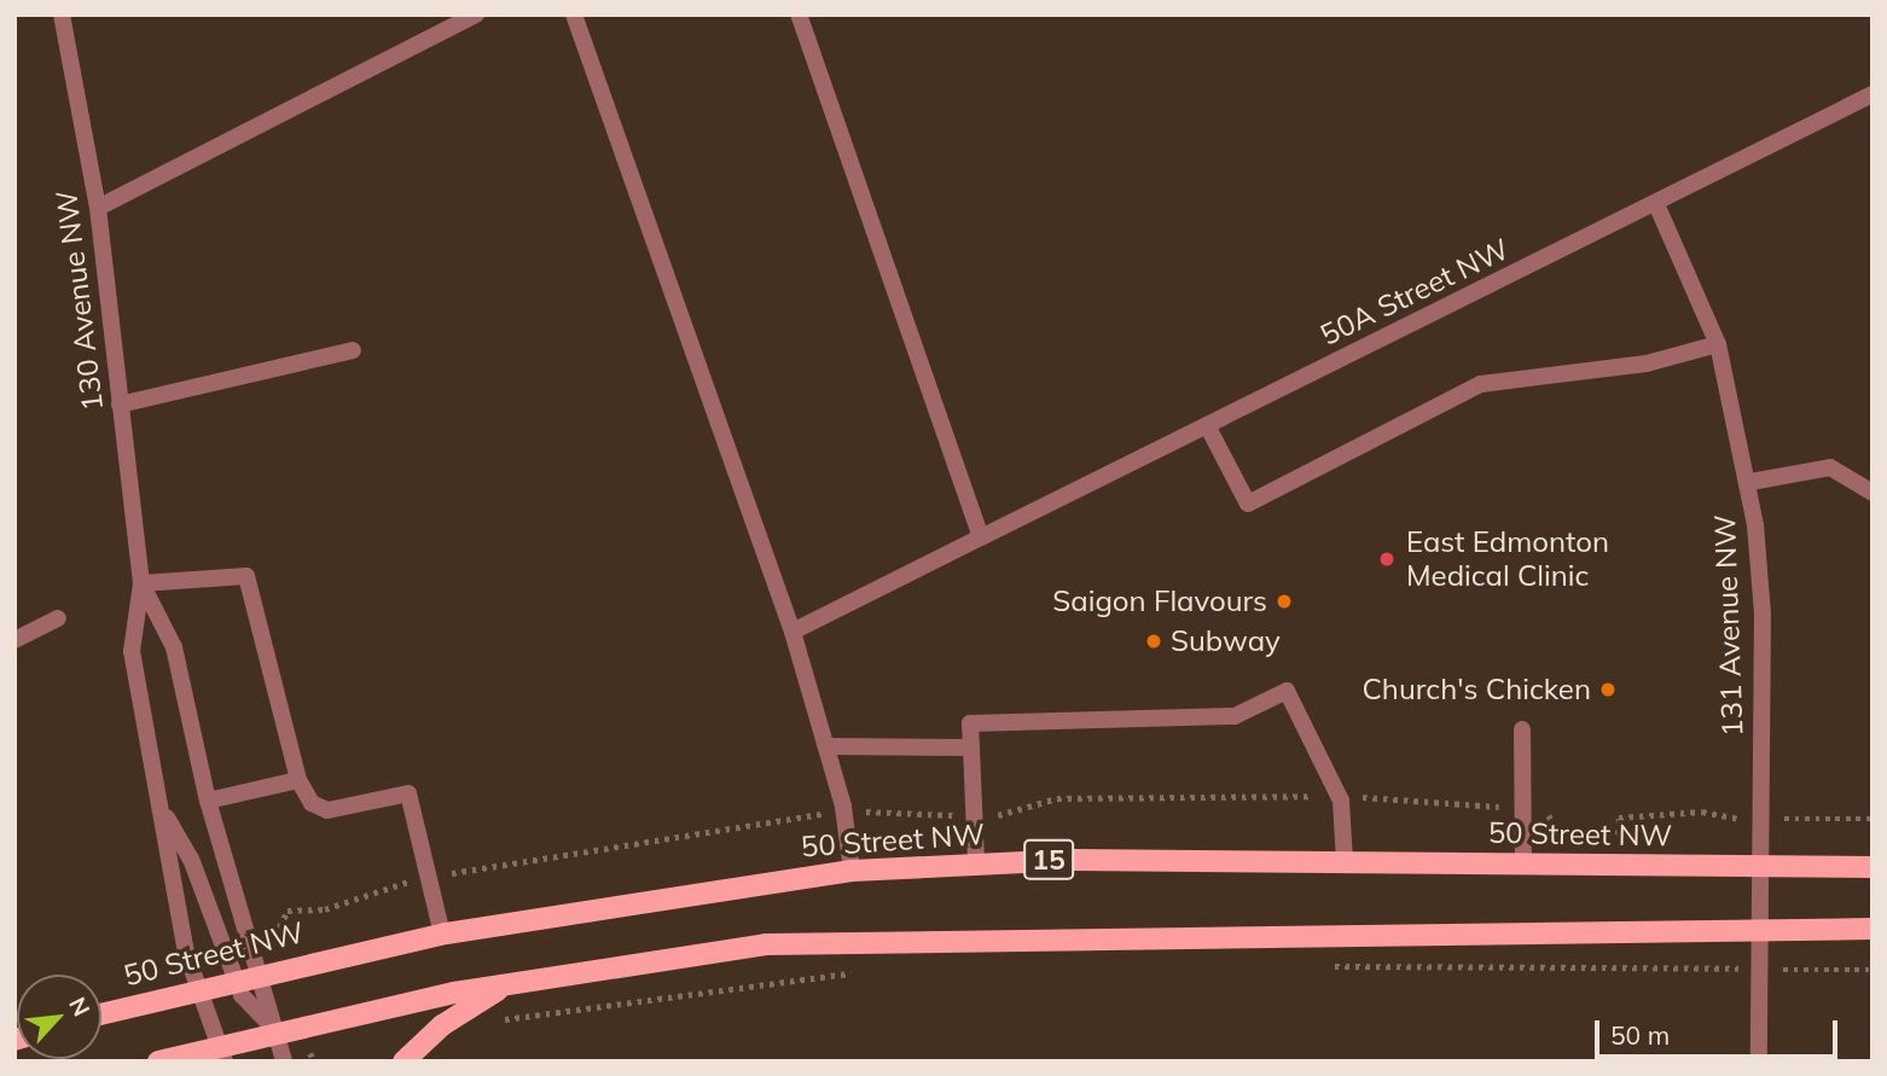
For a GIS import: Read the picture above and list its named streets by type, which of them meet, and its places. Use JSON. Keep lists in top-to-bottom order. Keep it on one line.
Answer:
{"streets":{"main road":["50 Street NW","15"],"street":["50A Street NW","130 Avenue NW","131 Avenue NW"]},"crossings":[["50A Street NW","131 Avenue NW"],["130 Avenue NW","50 Street NW"],["131 Avenue NW","50 Street NW"]],"places":["East Edmonton Medical Clinic","Saigon Flavours","Subway","Church's Chicken"],"scale_bar":"50 m","north":"top right"}
